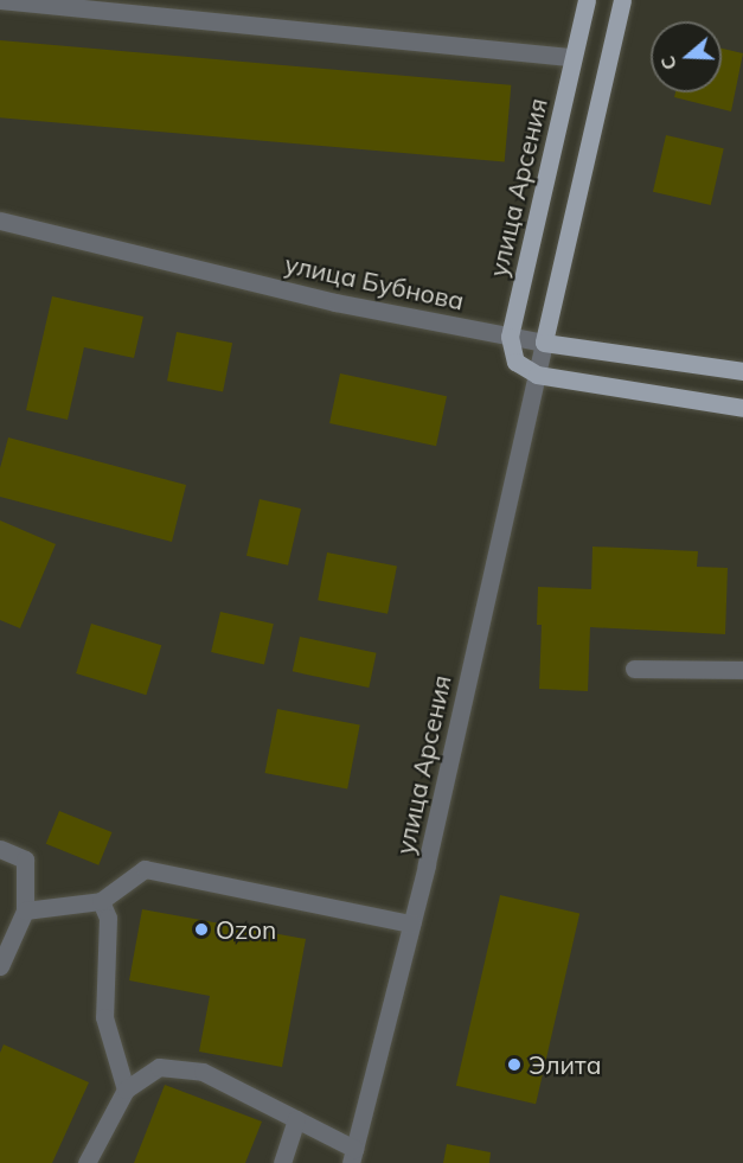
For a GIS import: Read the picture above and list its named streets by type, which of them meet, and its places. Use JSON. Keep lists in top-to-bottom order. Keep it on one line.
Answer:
{"streets":{"main road":["улица Арсения","улица Бубнова"]},"crossings":[["улица Арсения","улица Бубнова"]],"places":["Ozon","Элита"],"north":"left"}
